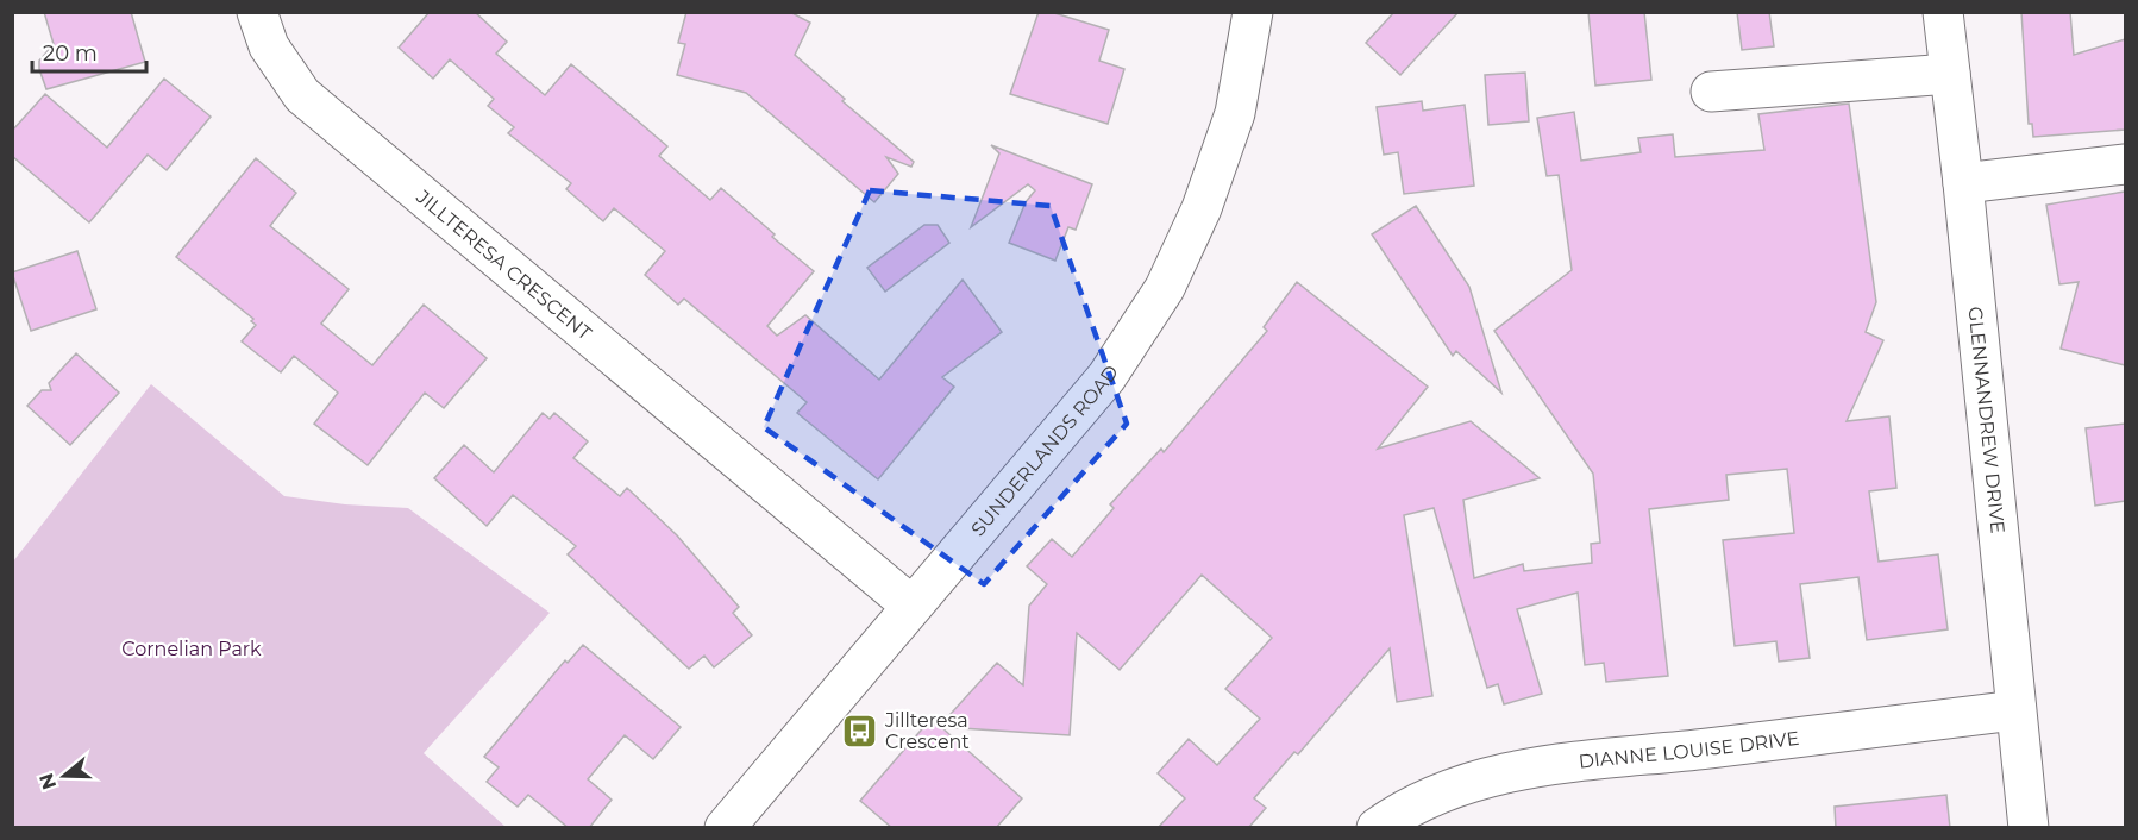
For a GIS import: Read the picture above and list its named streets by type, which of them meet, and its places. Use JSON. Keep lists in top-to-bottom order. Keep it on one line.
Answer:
{"streets":{"street":["JILLTERESA CRESCENT","GLENNANDREW DRIVE","SUNDERLANDS ROAD","DIANNE LOUISE DRIVE"]},"crossings":[["JILLTERESA CRESCENT","SUNDERLANDS ROAD"],["GLENNANDREW DRIVE","DIANNE LOUISE DRIVE"]],"parks":["Cornelian Park"],"places":{"bus stop":["Jillteresa Crescent"]},"scale_bar":"20 m","north":"left"}
